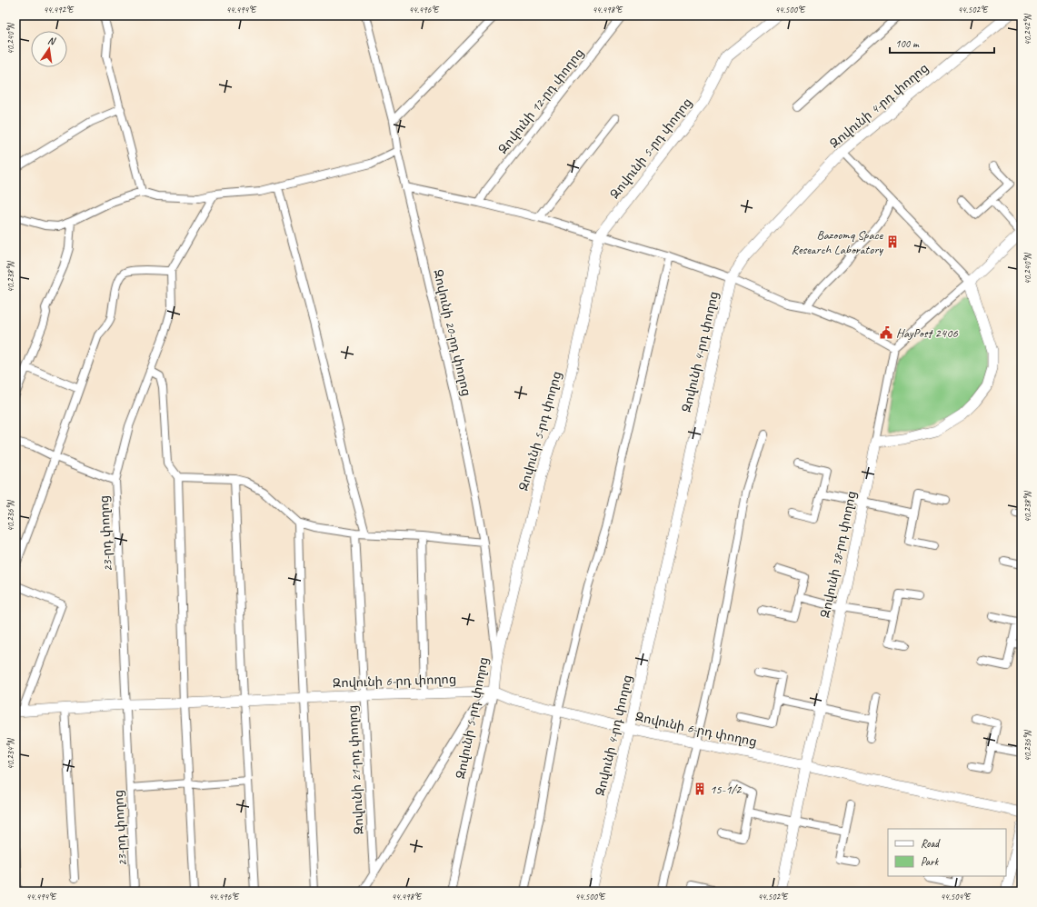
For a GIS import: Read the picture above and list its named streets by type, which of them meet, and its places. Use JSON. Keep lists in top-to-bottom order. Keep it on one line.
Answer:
{"streets":{"street":["Զովունի 12-րդ փողոց","Զովունի 4-րդ փողոց","Զովունի 5-րդ փողոց","Զովունի 20-րդ փողոց","23-րդ փողոց","Զովունի 38-րդ փողոց","Զովունի 6-րդ փողոց","Զովունի 21-րդ փողոց"]},"crossings":[["Զովունի 4-րդ փողոց","Զովունի 6-րդ փողոց"],["Զովունի 5-րդ փողոց","Զովունի 20-րդ փողոց"],["Զովունի 5-րդ փողոց","Զովունի 6-րդ փողոց"],["23-րդ փողոց","Զովունի 6-րդ փողոց"],["Զովունի 38-րդ փողոց","Զովունի 6-րդ փողոց"],["Զովունի 6-րդ փողոց","Զովունի 21-րդ փողոց"]],"places":{"building":["Bazoomq Space Research Laboratory","15-1/2"],"public building":["HayPost 2406"]},"legend":["Road","Park"],"scale_bar":"100 m","north":"top","coordinates":["44.492°E","44.494°E","44.496°E","44.498°E","44.500°E","44.502°E","40.242°N","40.240°N","40.238°N","40.236°N","40.234°N","44.504°E"]}
